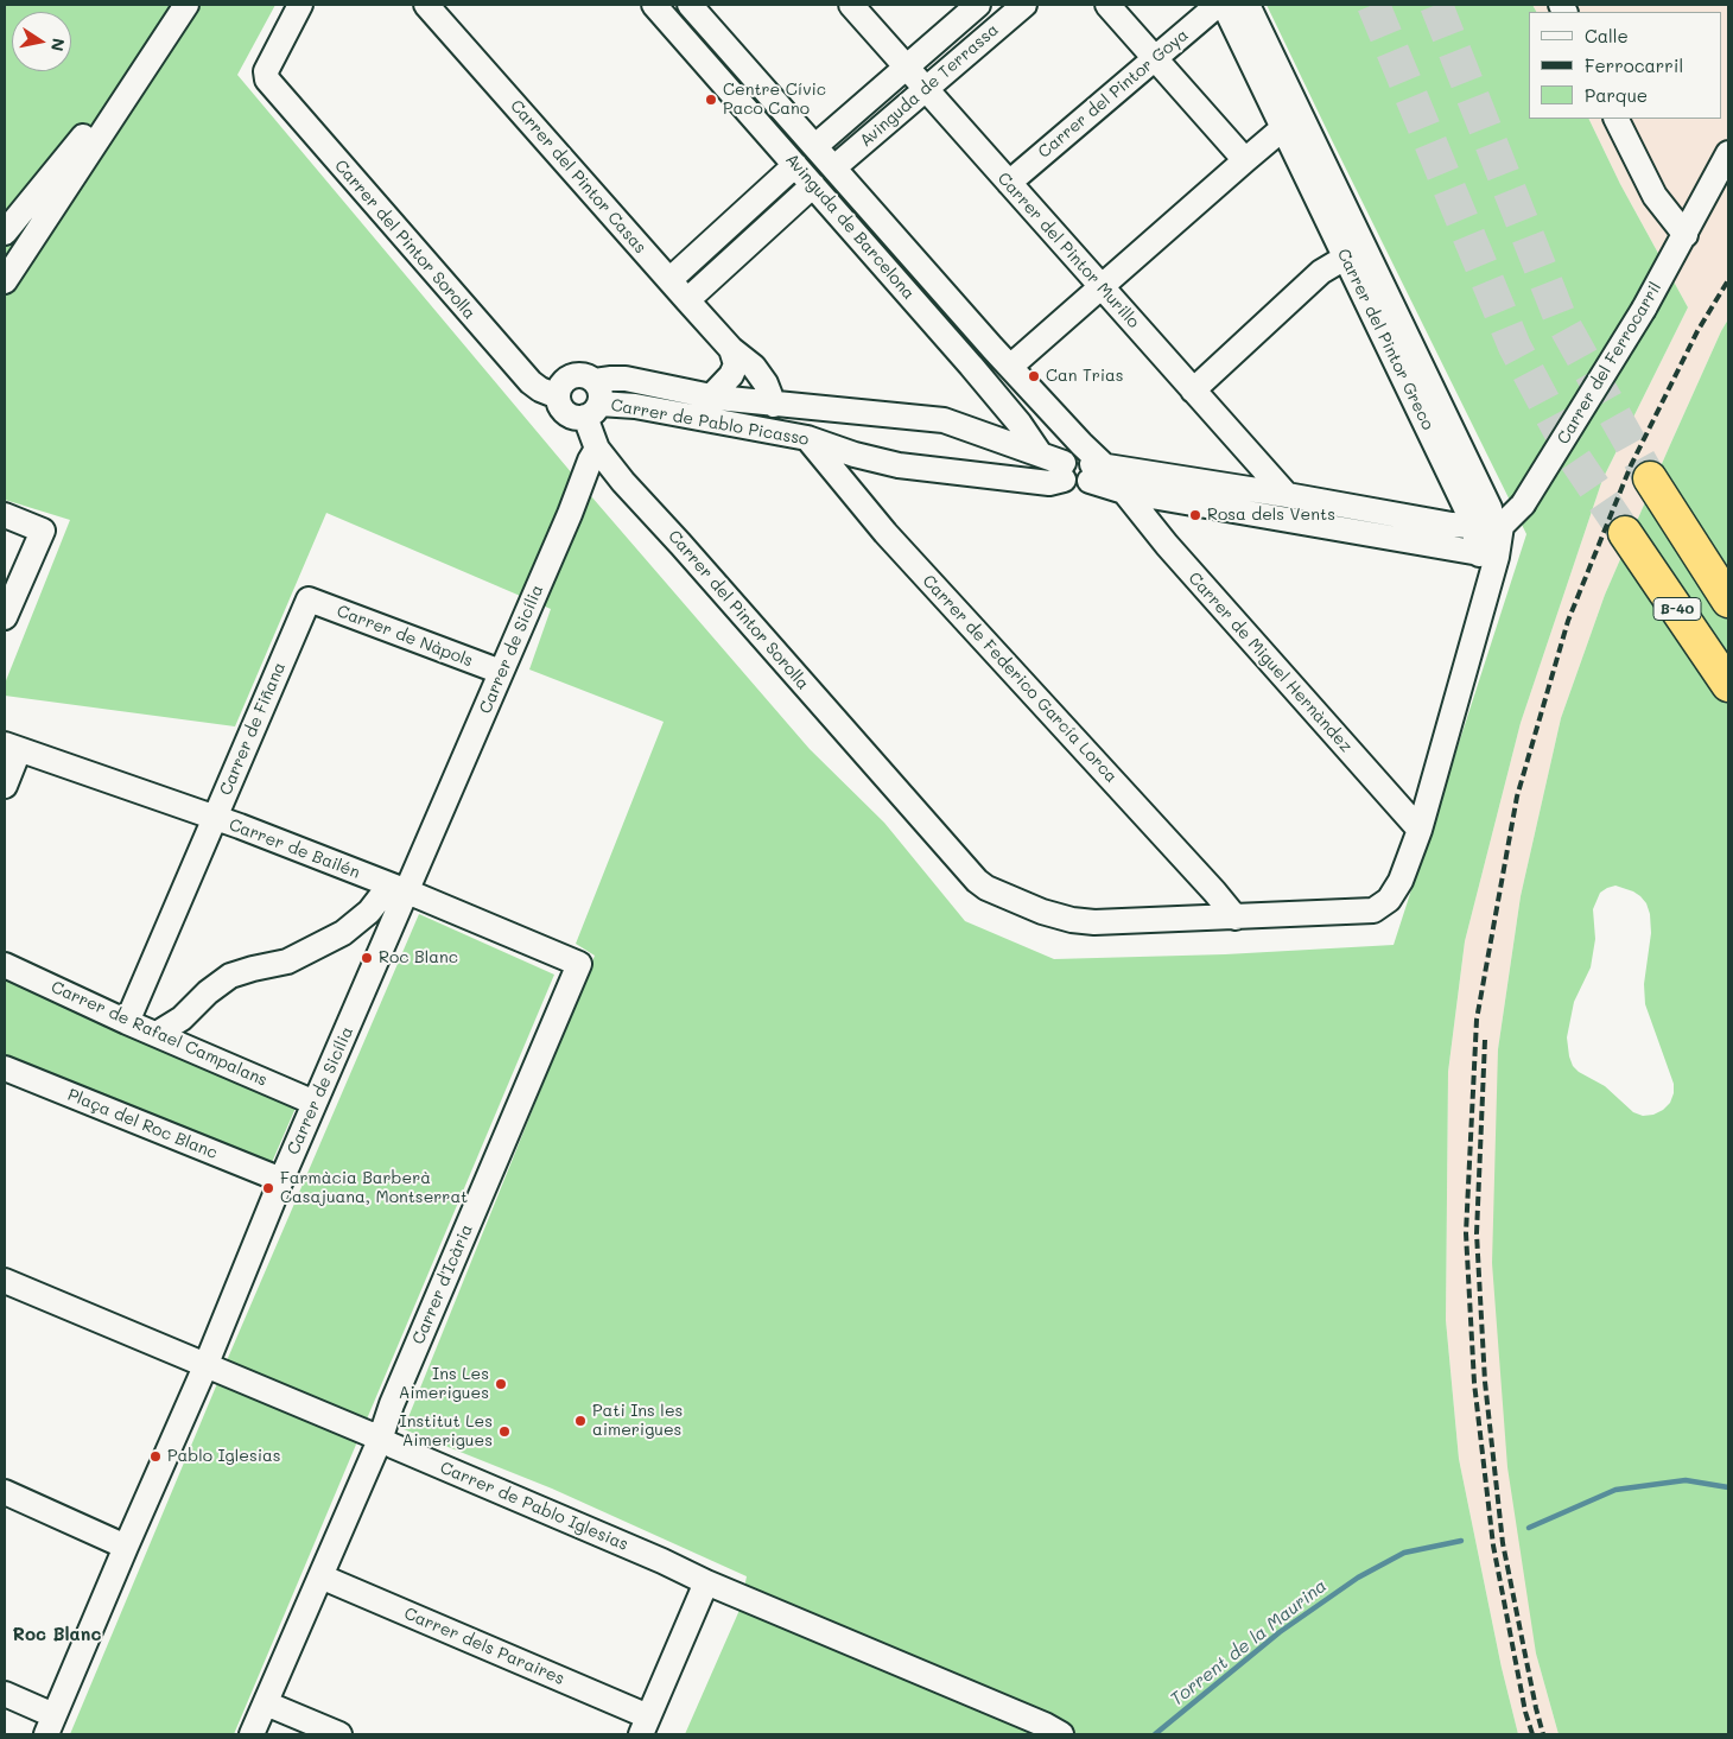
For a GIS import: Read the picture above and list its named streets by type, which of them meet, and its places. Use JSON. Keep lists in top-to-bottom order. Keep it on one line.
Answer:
{"streets":{"highway":["B-40"],"street":["Avinguda de Terrassa","Carrer del Pintor Goya","Carrer del Pintor Casas","Avinguda de Barcelona","Carrer del Pintor Sorolla","Carrer del Pintor Murillo","Carrer del Pintor Greco","Carrer del Ferrocarril","Carrer de Pablo Picasso","Carrer de Nàpols","Carrer de Sicília","Carrer de Miguel Hernàndez","Carrer de Federico García Lorca","Carrer de Fiñana","Carrer de Bailén","Carrer de Rafael Campalans","Plaça del Roc Blanc","Carrer d'Icària","Carrer de Pablo Iglesias","Carrer dels Paraires"]},"crossings":[["Avinguda de Terrassa","Avinguda de Barcelona"],["Avinguda de Terrassa","Carrer del Pintor Murillo"],["Carrer del Pintor Goya","Carrer del Pintor Murillo"],["Carrer del Pintor Casas","Carrer de Pablo Picasso"],["Avinguda de Barcelona","Carrer de Pablo Picasso"],["Carrer del Pintor Sorolla","Carrer de Pablo Picasso"],["Carrer del Pintor Sorolla","Carrer de Sicília"],["Carrer del Pintor Sorolla","Carrer de Federico García Lorca"],["Carrer del Pintor Murillo","Carrer de Pablo Picasso"],["Carrer del Pintor Greco","Carrer del Ferrocarril"],["Carrer del Pintor Greco","Carrer de Pablo Picasso"],["Carrer del Ferrocarril","Carrer de Pablo Picasso"],["Carrer de Pablo Picasso","Carrer de Miguel Hernàndez"],["Carrer de Pablo Picasso","Carrer de Federico García Lorca"],["Carrer de Nàpols","Carrer de Sicília"],["Carrer de Nàpols","Carrer de Fiñana"],["Carrer de Sicília","Carrer de Bailén"],["Carrer de Sicília","Carrer de Rafael Campalans"],["Carrer de Sicília","Plaça del Roc Blanc"],["Carrer de Sicília","Carrer de Pablo Iglesias"],["Carrer de Fiñana","Carrer de Bailén"],["Carrer de Fiñana","Carrer de Rafael Campalans"],["Carrer de Bailén","Carrer d'Icària"],["Carrer d'Icària","Carrer de Pablo Iglesias"],["Carrer d'Icària","Carrer dels Paraires"]],"districts":["Roc Blanc"],"water":["Torrent de la Maurina"],"places":["Centre Cívic Paco Cano","Can Trias","Rosa dels Vents","Roc Blanc","Farmàcia Barberà Casajuana, Montserrat","Ins Les Aimerigues","Pati Ins les aimerigues","Institut Les Aimerigues","Pablo Iglesias"],"legend":["Calle","Ferrocarril","Parque"],"north":"right"}
